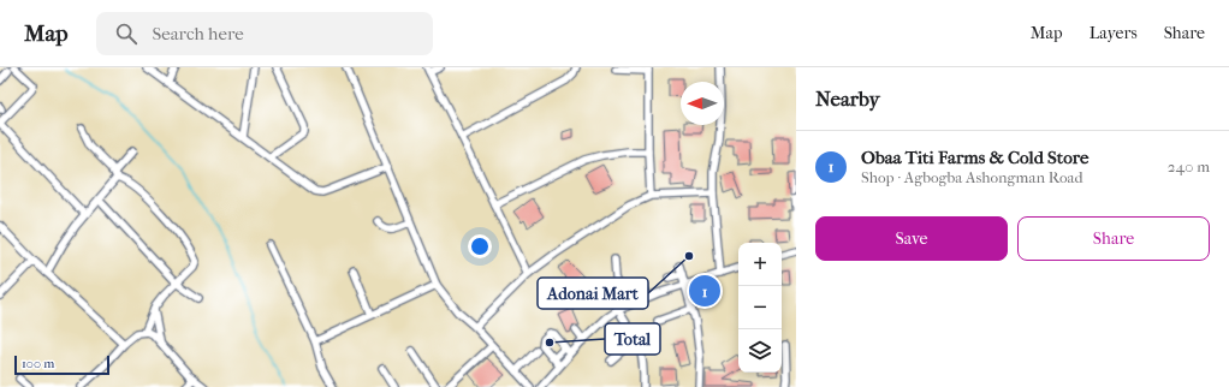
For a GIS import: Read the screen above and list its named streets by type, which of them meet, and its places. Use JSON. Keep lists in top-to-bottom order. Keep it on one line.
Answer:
{"places":["Adonai Mart","Total"],"scale_bar":"100 m","north":"left","page":{"header":"Map","search":"Search here","nav":["Map","Layers","Share"],"heading":"Nearby","list":[{"mark":"1","name":"Obaa Titi Farms & Cold Store","note":"Shop · Agbogba Ashongman Road","value":"240 m"}],"buttons":["Save","Share"],"map_buttons":["+","−"],"pins":"1","scale":"100 m"}}
